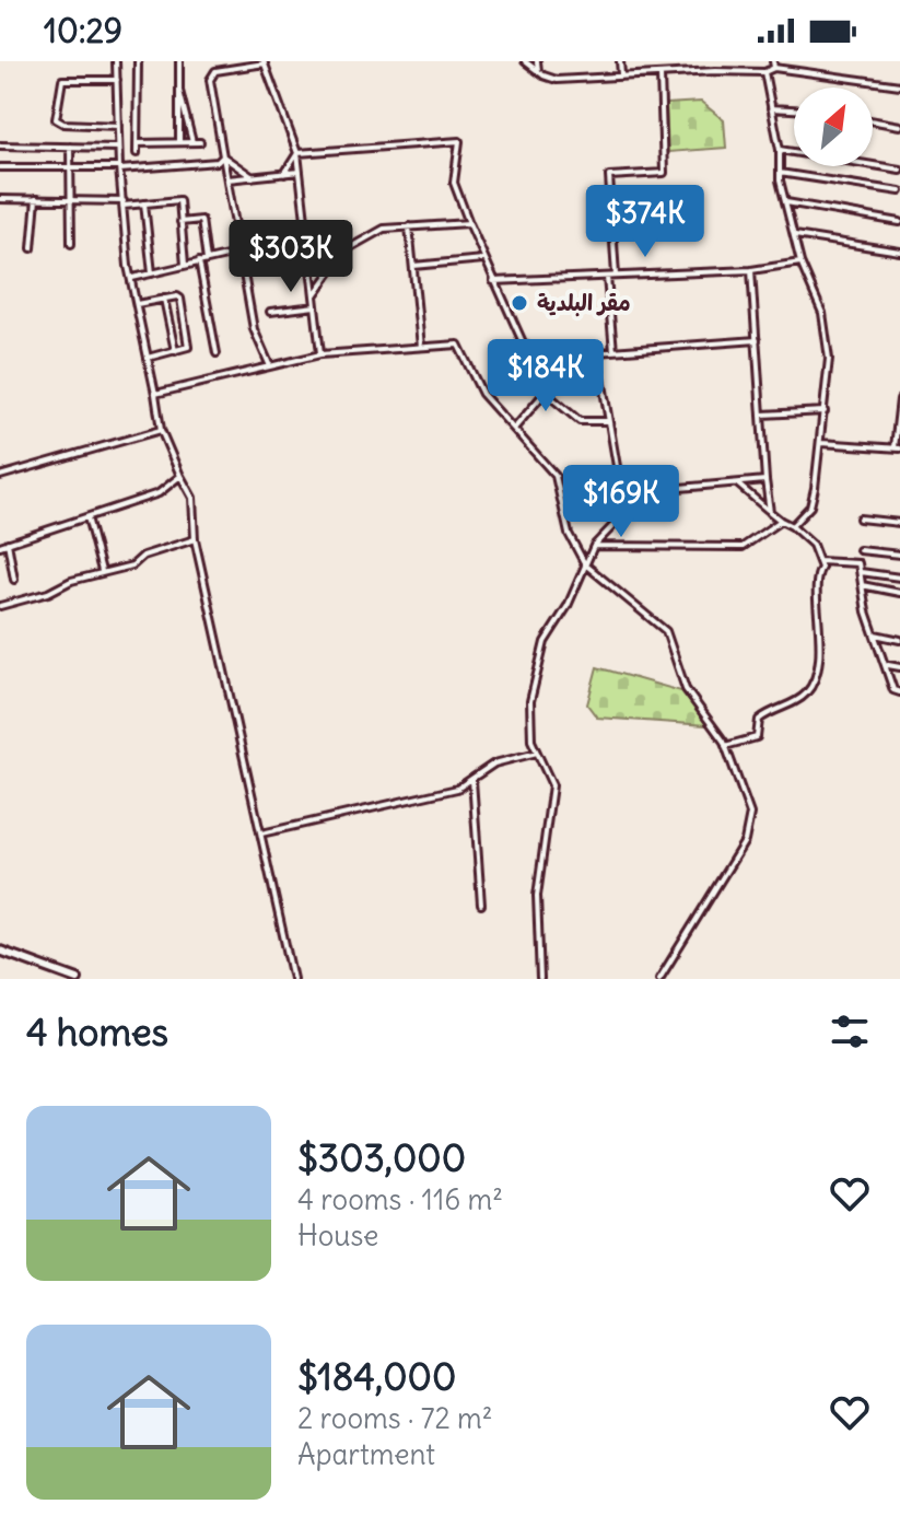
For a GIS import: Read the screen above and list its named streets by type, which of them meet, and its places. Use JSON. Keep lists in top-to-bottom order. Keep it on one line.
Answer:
{"places":["مقر البلدية"],"north":"top right","page":{"status":"10:29","price":["$374K","$303K","$184K","$169K"],"heading":"4 homes","list":[{"name":"$303,000","note":"4 rooms · 116 m² · House"},{"name":"$184,000","note":"2 rooms · 72 m² · Apartment"}]}}
